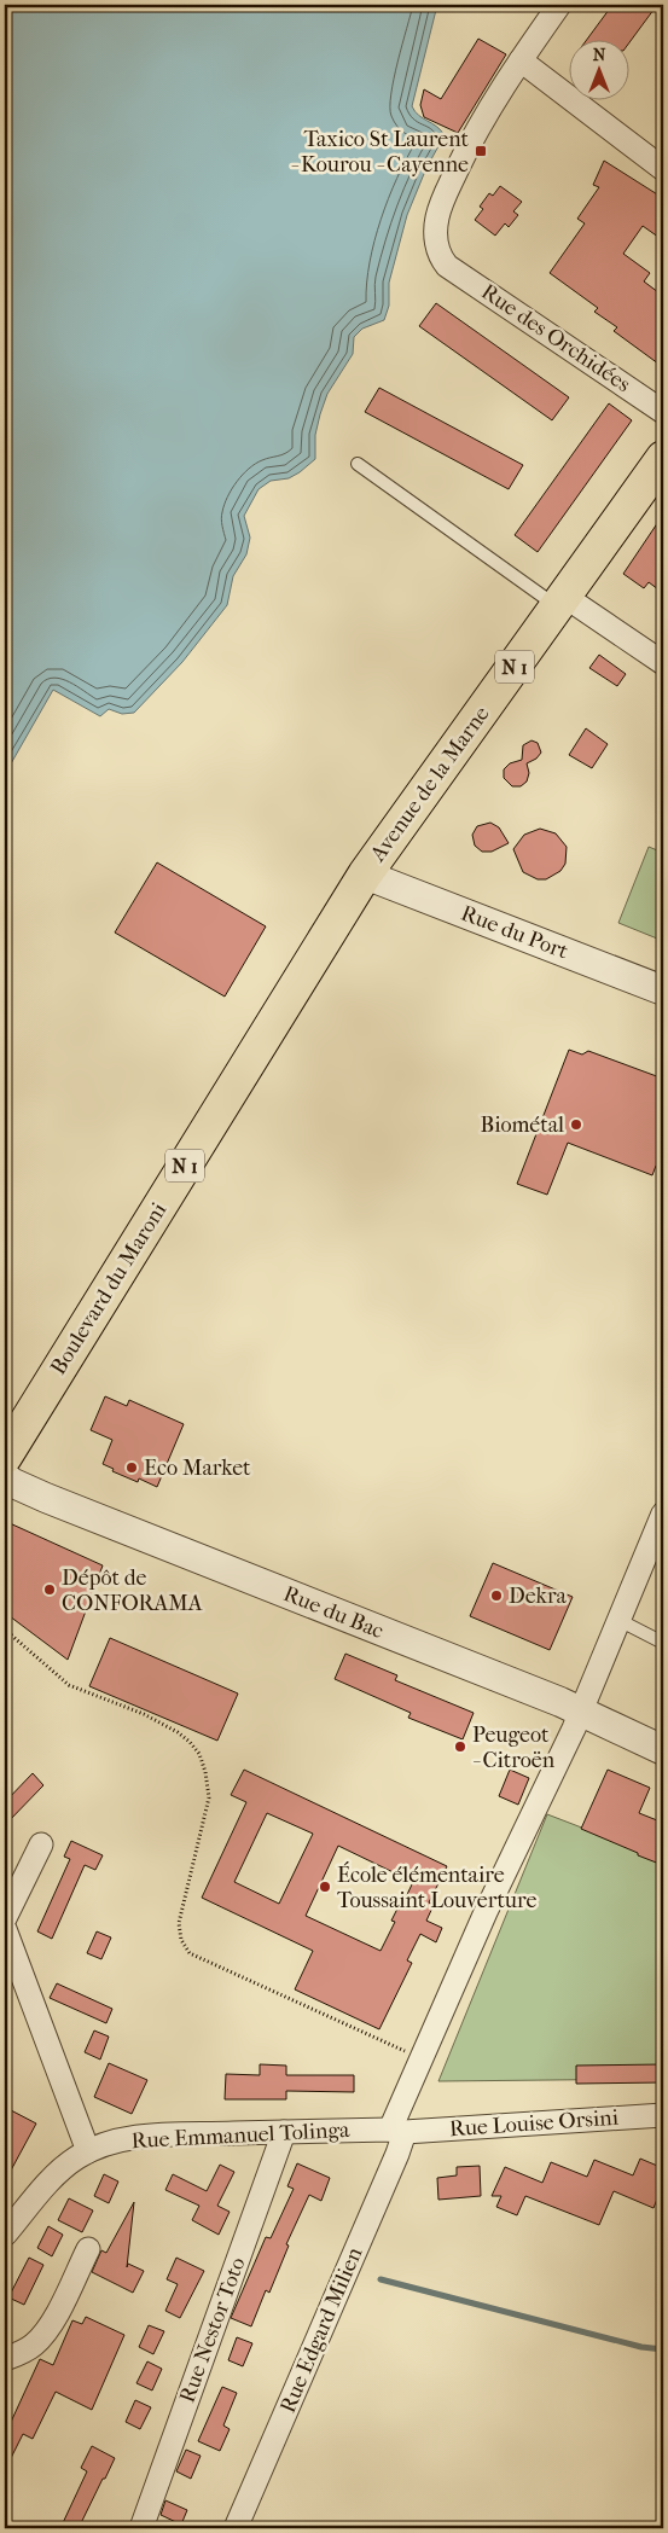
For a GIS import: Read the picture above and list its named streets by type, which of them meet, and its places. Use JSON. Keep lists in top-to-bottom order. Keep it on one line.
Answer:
{"streets":{"main road":["N 1","Avenue de la Marne","Boulevard du Maroni"],"street":["Rue des Orchidées","Rue du Port","Rue du Bac","Rue Louise Orsini","Rue Emmanuel Tolinga","Rue Nestor Toto","Rue Edgard Milien"]},"crossings":[["Avenue de la Marne","Rue du Port"],["Avenue de la Marne","Boulevard du Maroni"],["Rue du Port","Boulevard du Maroni"],["Rue du Bac","Rue Edgard Milien"],["Rue Louise Orsini","Rue Emmanuel Tolinga"],["Rue Louise Orsini","Rue Edgard Milien"],["Rue Emmanuel Tolinga","Rue Nestor Toto"],["Rue Emmanuel Tolinga","Rue Edgard Milien"]],"places":{"transit":["Taxico St Laurent - Kourou - Cayenne"],"other":["Biométal","Eco Market","Dépôt de CONFORAMA","Dekra","Peugeot - Citroën","École élémentaire Toussaint Louverture"]},"north":"top"}
